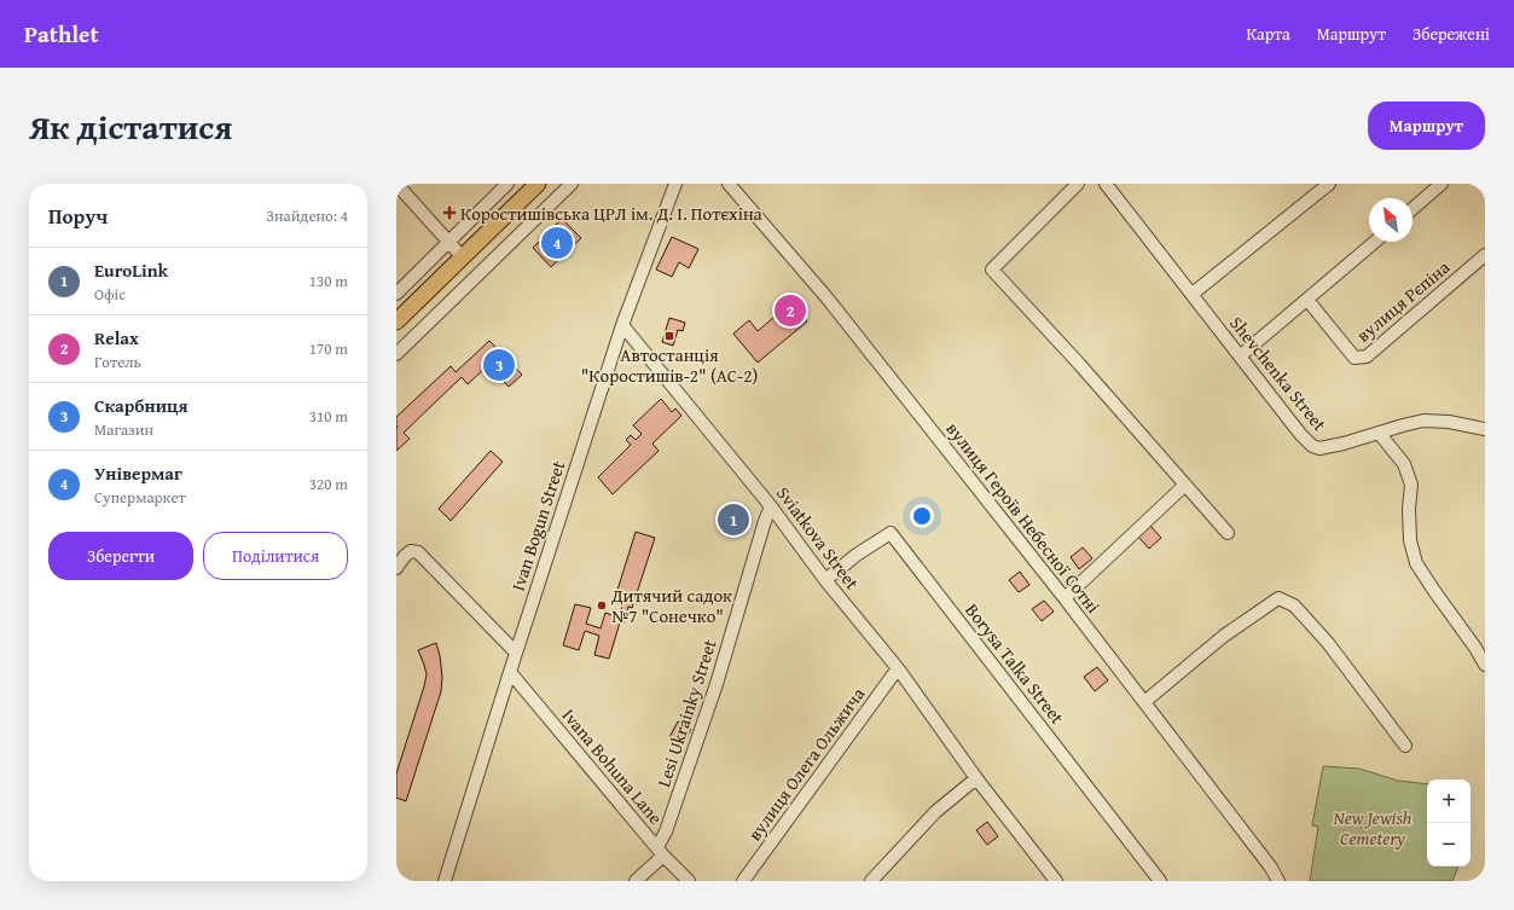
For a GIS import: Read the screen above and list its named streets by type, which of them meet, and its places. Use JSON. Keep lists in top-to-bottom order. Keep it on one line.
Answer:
{"streets":{"street":["вулиця Рєпіна","Shevchenka Street","вулиця Героїв Небесної Сотні","Ivan Bogun Street","Sviatkova Street","Borysa Talka Street","Lesi Ukrainky Street","вулиця Олега Ольжича","Ivana Bohuna Lane"]},"crossings":[["Ivan Bogun Street","Sviatkova Street"],["Ivan Bogun Street","Ivana Bohuna Lane"],["Sviatkova Street","Borysa Talka Street"],["Sviatkova Street","Lesi Ukrainky Street"],["Sviatkova Street","вулиця Олега Ольжича"],["Lesi Ukrainky Street","Ivana Bohuna Lane"]],"parks":["New Jewish Cemetery"],"places":{"health":["Коростишівська ЦРЛ ім. Д. І. Потєхіна"],"transit":["Автостанція \"Коростишів-2\" (АС-2)"],"other":["Дитячий садок №7 \"Сонечко\""]},"north":"top left","page":{"header":"Pathlet","nav":["Карта","Маршрут","Збережені"],"title":"Як дістатися","buttons":["Маршрут",["Зберегти","Поділитися"]],"heading":["Поруч","Знайдено: 4"],"pins":["4","2","3","1"],"list":[{"mark":"1","name":"EuroLink","note":"Офіс","value":"130 m"},{"mark":"2","name":"Relax","note":"Готель","value":"170 m"},{"mark":"3","name":"Скарбниця","note":"Магазин","value":"310 m"},{"mark":"4","name":"Універмаг","note":"Супермаркет","value":"320 m"}],"map_buttons":["+","−"]}}
